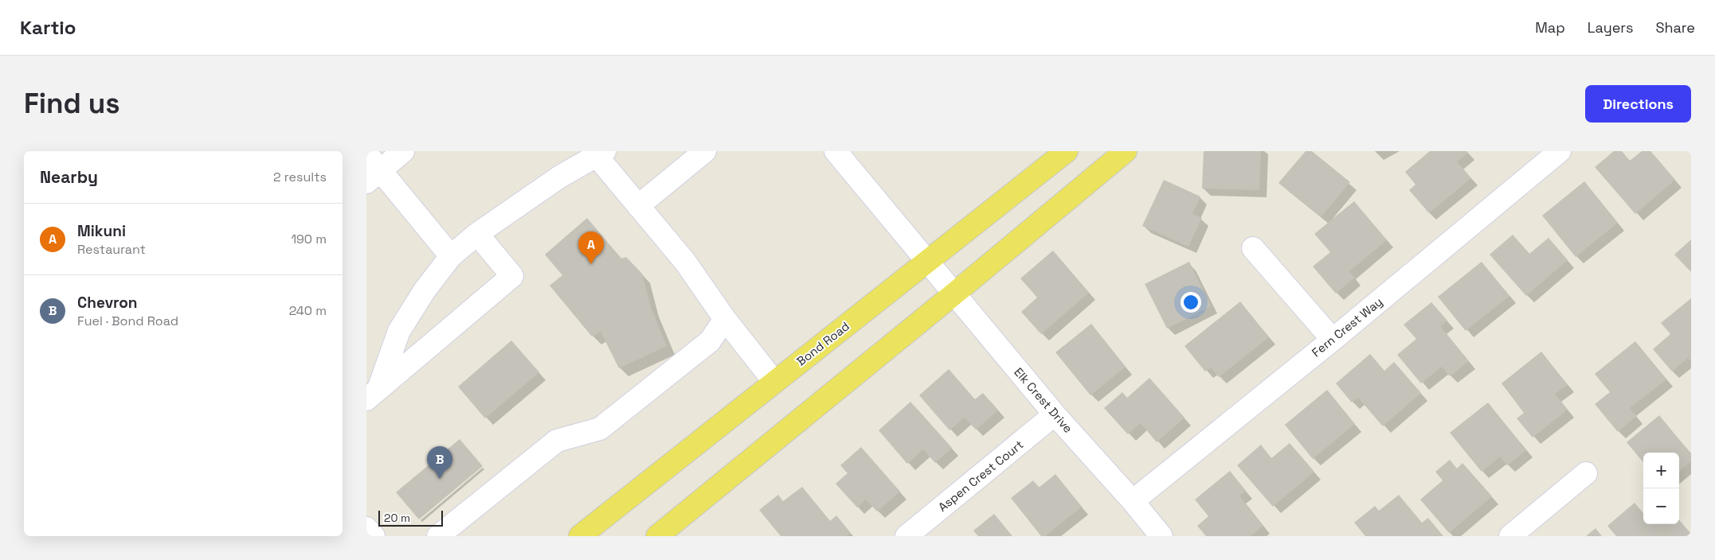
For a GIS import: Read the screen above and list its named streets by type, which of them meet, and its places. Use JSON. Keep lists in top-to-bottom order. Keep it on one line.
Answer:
{"streets":{"main road":["Bond Road"],"street":["Fern Crest Way","Elk Crest Drive","Aspen Crest Court"]},"crossings":[["Fern Crest Way","Elk Crest Drive"],["Bond Road","Elk Crest Drive"],["Elk Crest Drive","Aspen Crest Court"]],"scale_bar":"20 m","page":{"header":"Kartio","nav":["Map","Layers","Share"],"buttons":"Directions","title":"Find us","heading":["Nearby","2 results"],"list":[{"mark":"A","name":"Mikuni","note":"Restaurant","value":"190 m"},{"mark":"B","name":"Chevron","note":"Fuel · Bond Road","value":"240 m"}],"pins":["A","B"],"map_buttons":["+","−"],"scale":"20 m"}}
